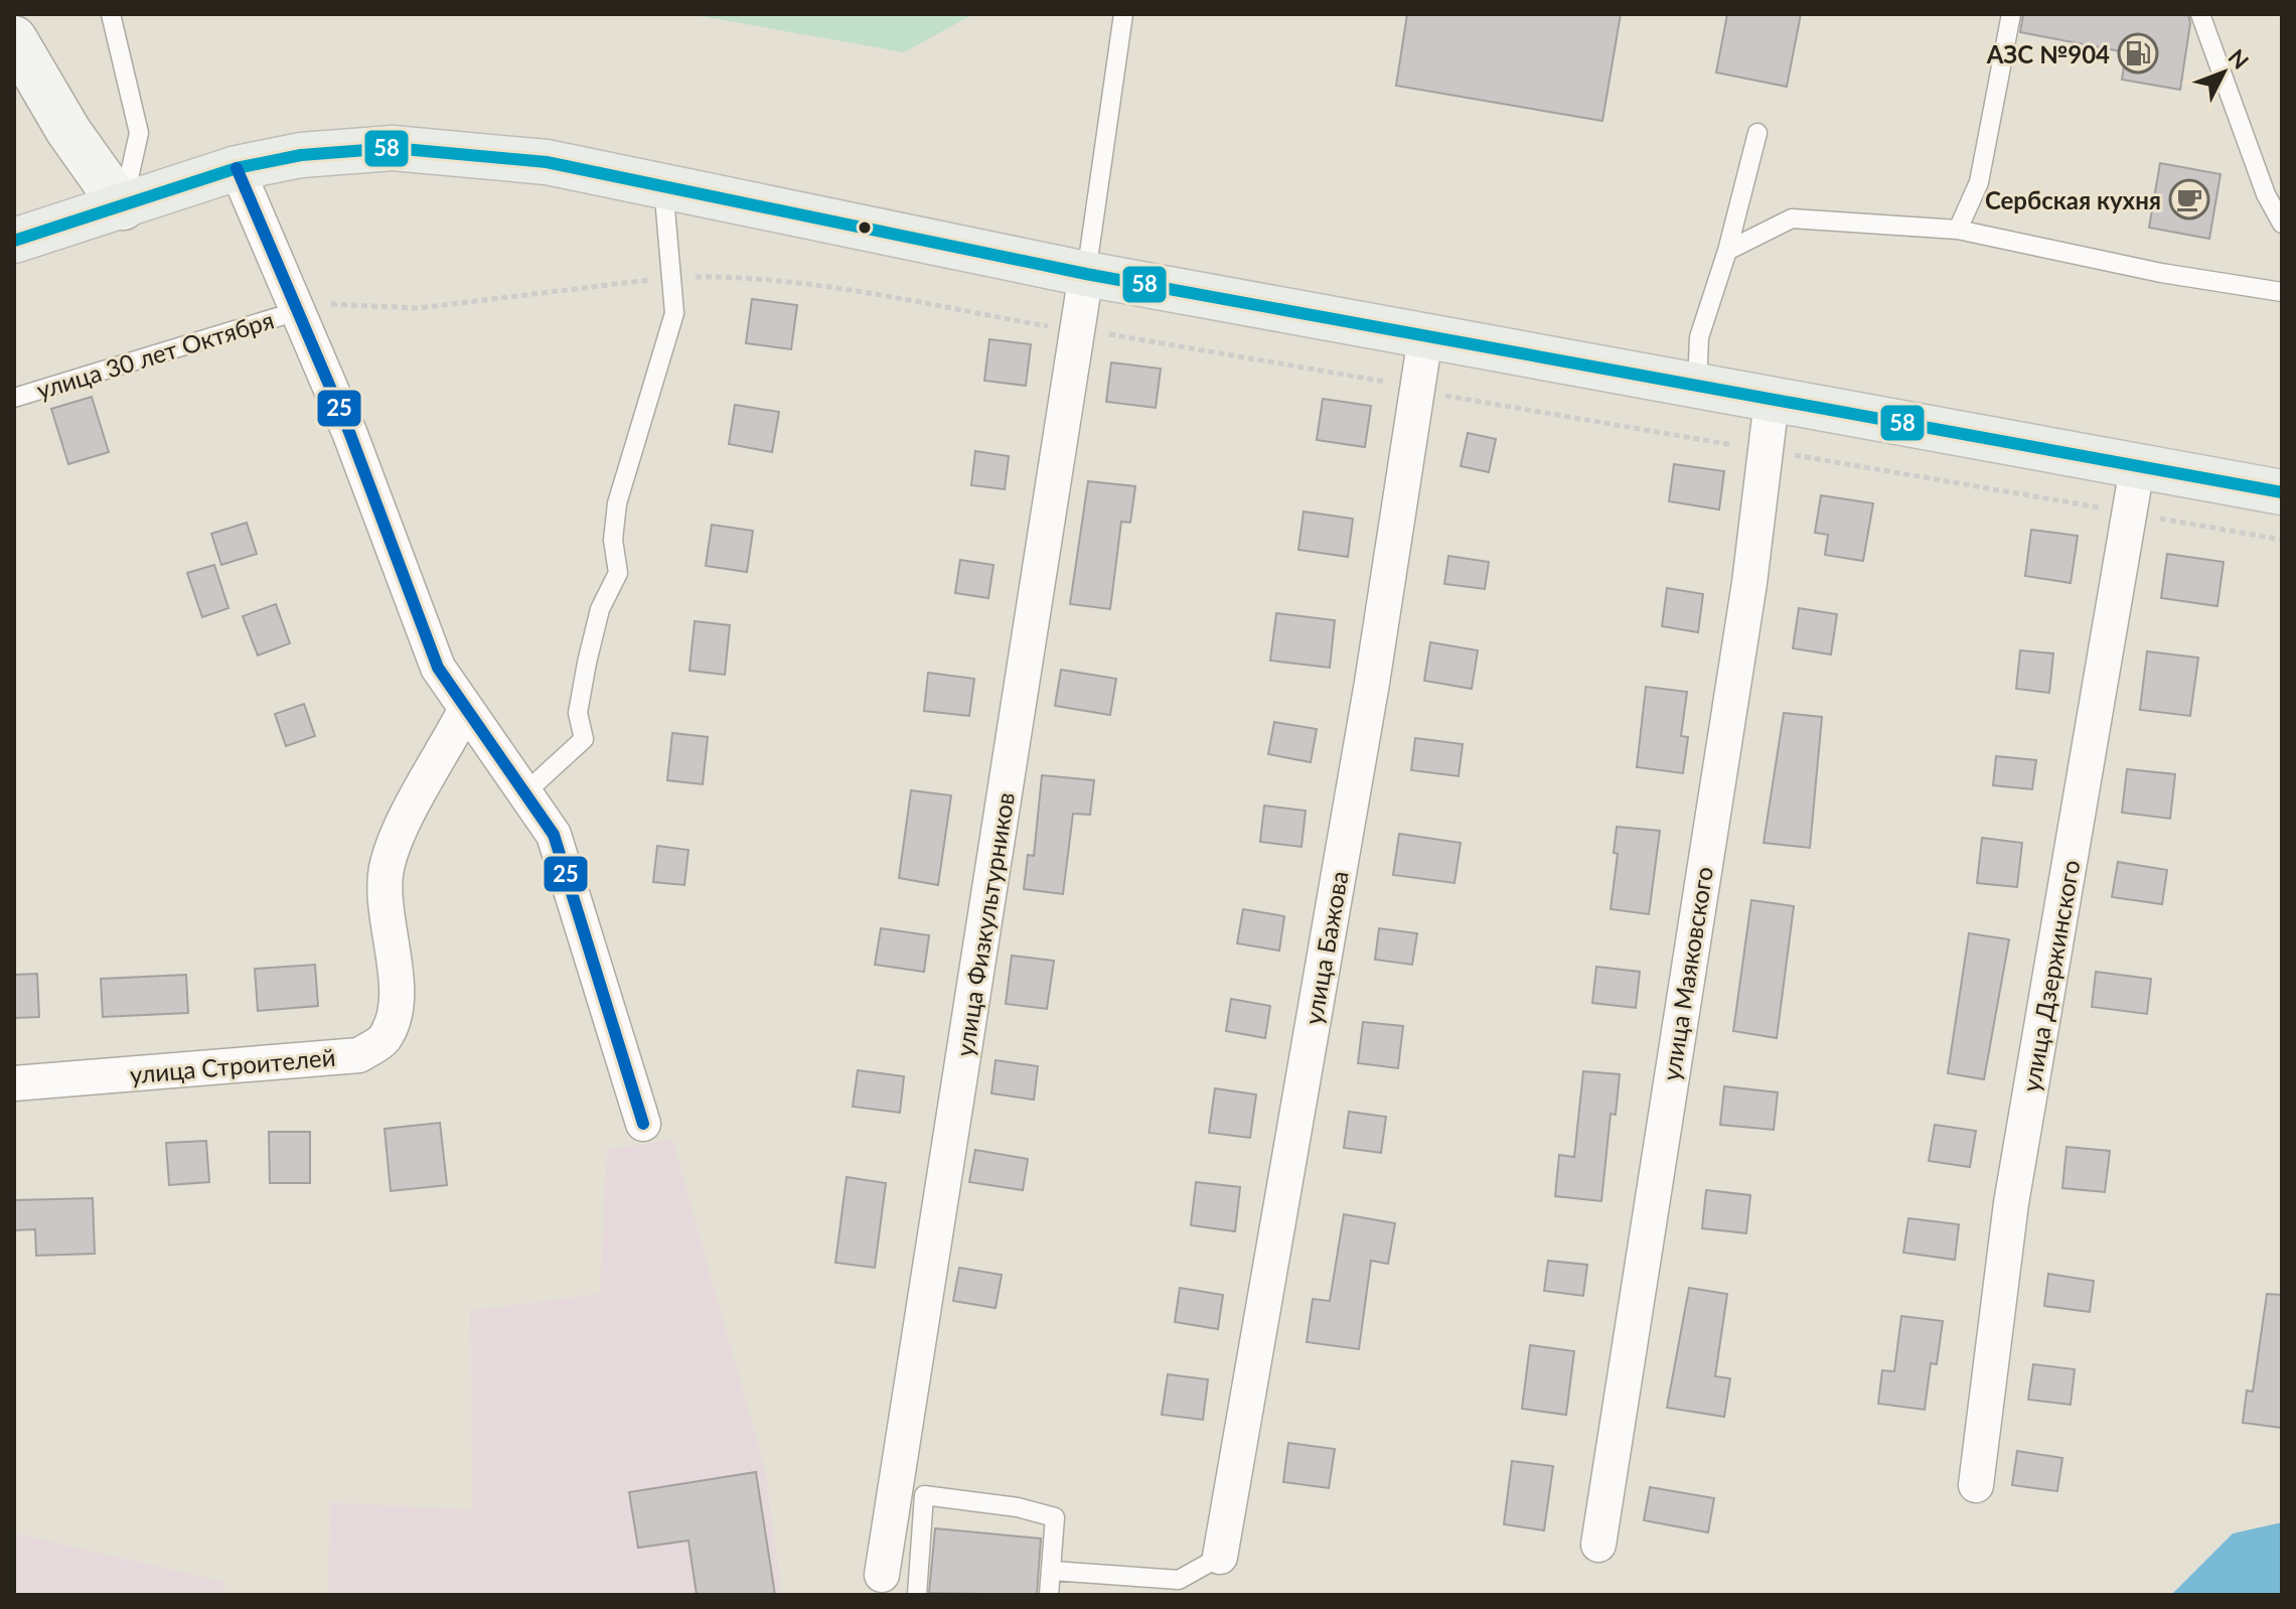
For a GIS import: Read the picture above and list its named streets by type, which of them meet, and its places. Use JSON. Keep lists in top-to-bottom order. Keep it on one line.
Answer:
{"streets":{"street":["улица Физкультурников","улица Бажова","улица Маяковского","улица Дзержинского","улица Строителей"],"lane":["улица 30 лет Октября"]},"places":{"fuel station":["АЗС №904"],"cafe":["Сербская кухня"]},"lines":["transit line 58","transit line 25"],"north":"top right"}
